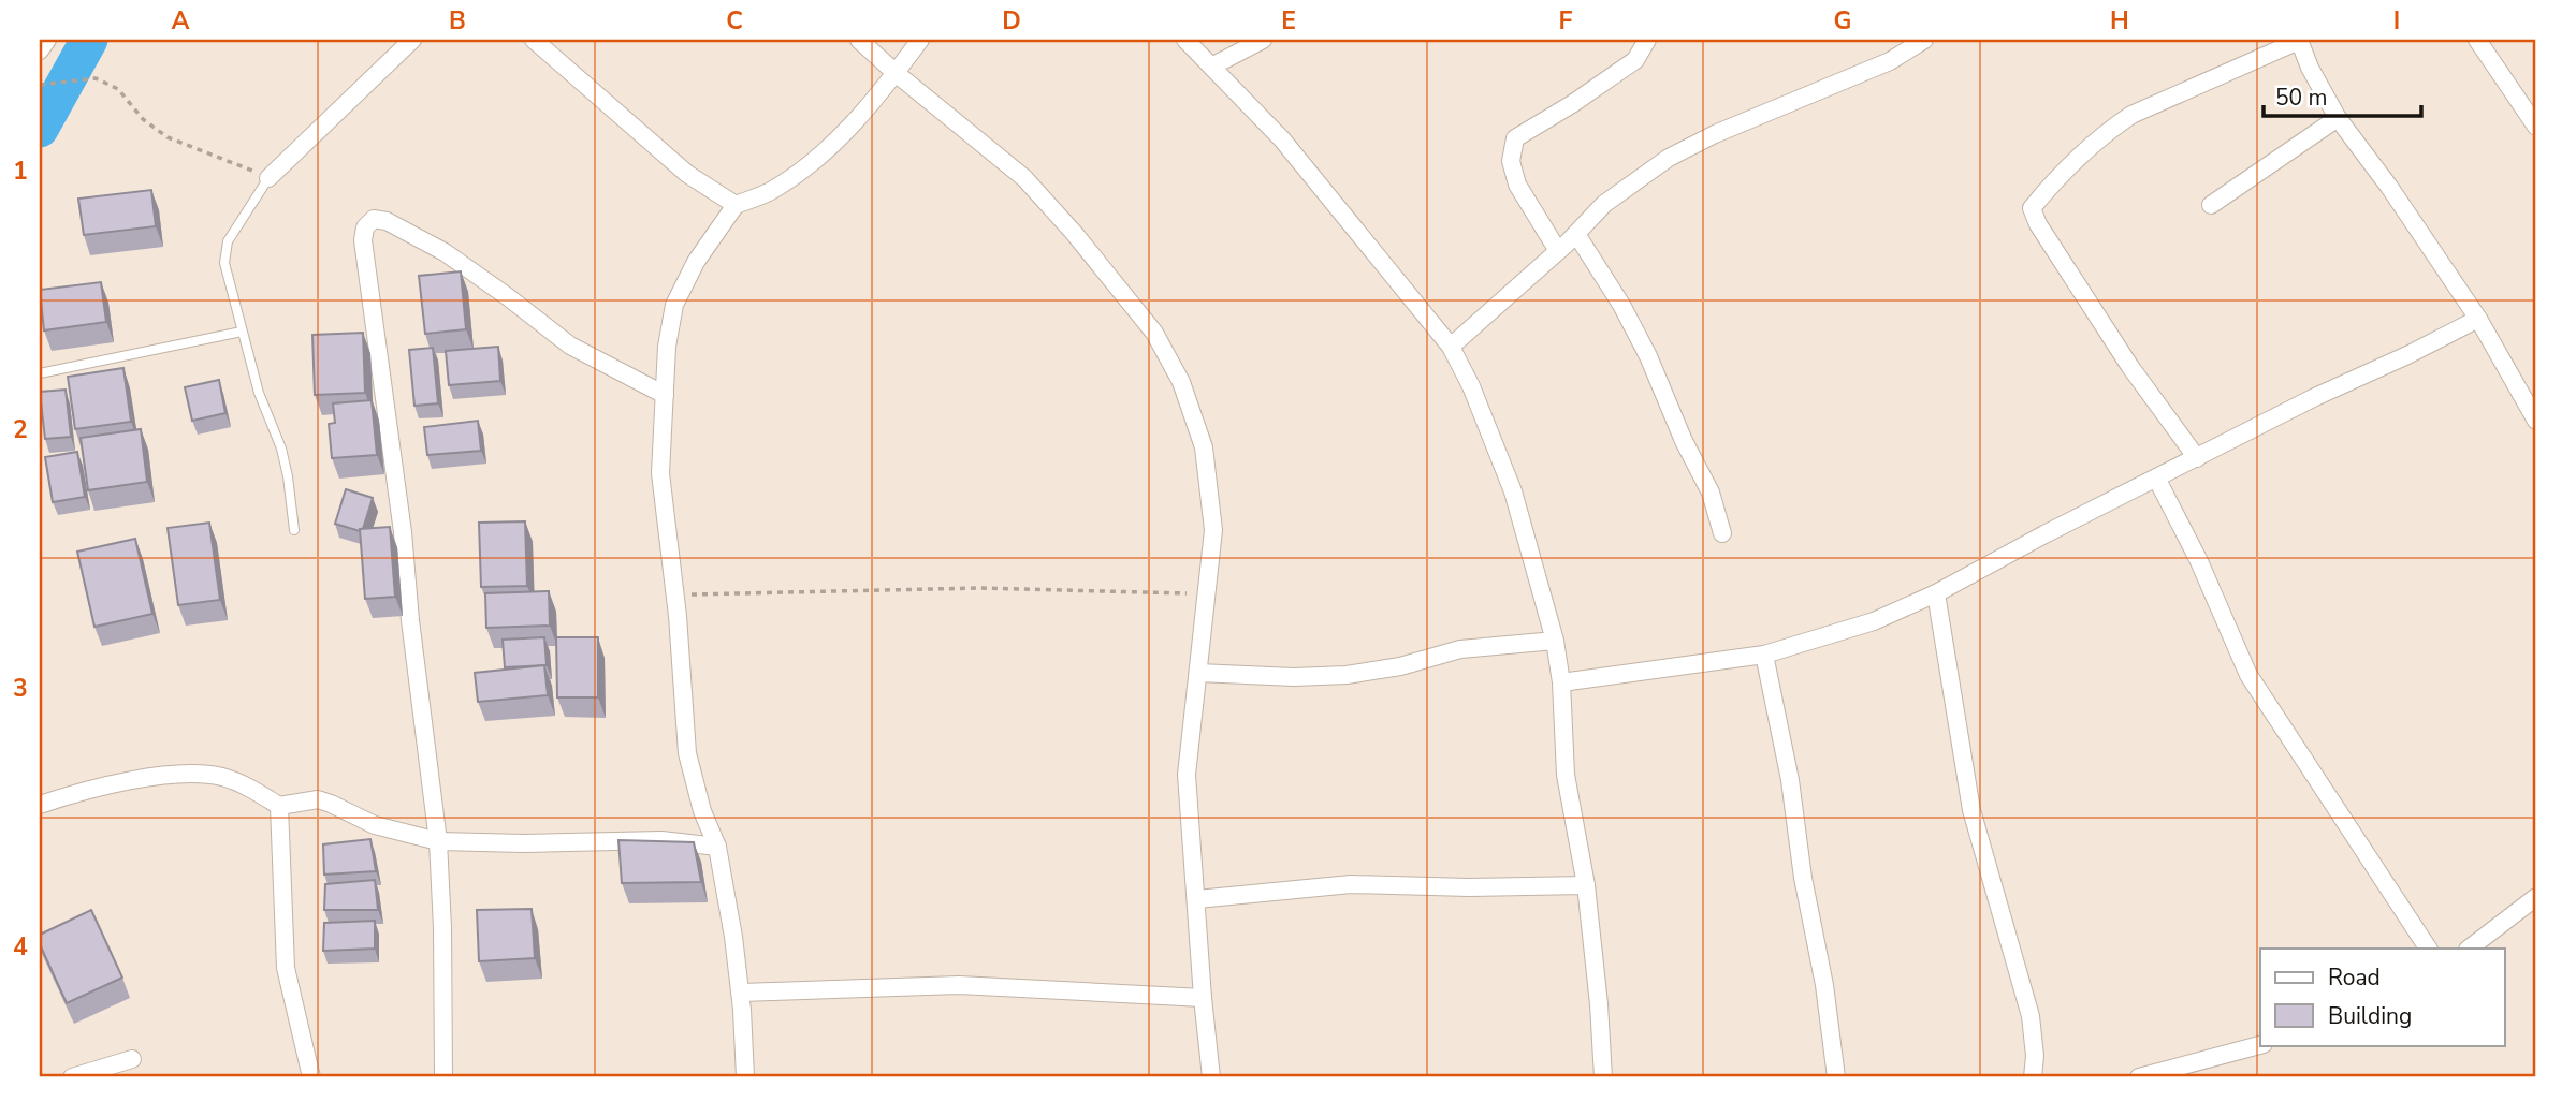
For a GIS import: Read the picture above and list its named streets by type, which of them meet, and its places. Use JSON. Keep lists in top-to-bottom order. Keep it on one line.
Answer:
{"legend":["Road","Building"],"scale_bar":"50 m","grid":{"columns":["A","B","C","D","E","F","G","H","I"],"rows":["1","2","3","4"]}}
